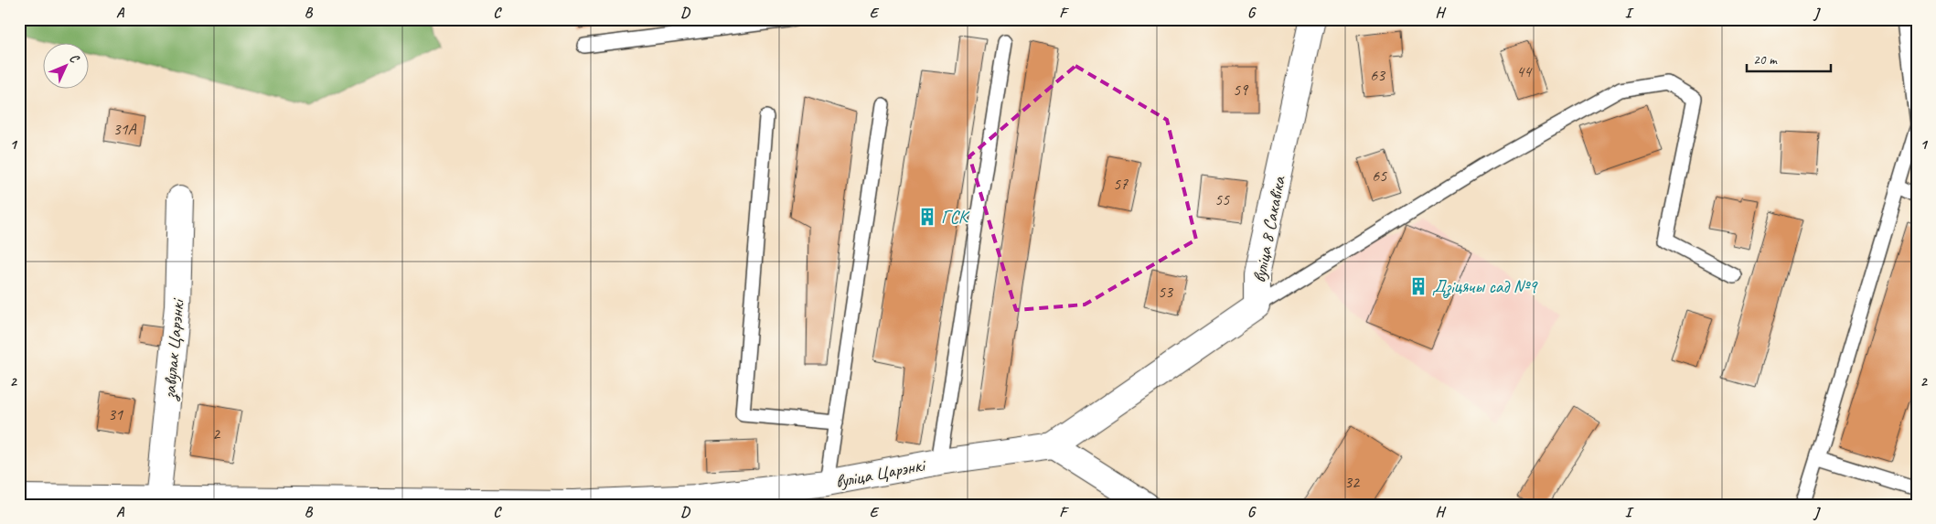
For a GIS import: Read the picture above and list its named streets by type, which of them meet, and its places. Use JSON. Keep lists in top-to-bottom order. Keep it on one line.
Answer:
{"streets":{"street":["вуліца 8 Сакавіка","завулак Царэнкі","вуліца Царэнкі"]},"crossings":[["вуліца 8 Сакавіка","вуліца Царэнкі"],["завулак Царэнкі","вуліца Царэнкі"]],"places":{"building":["ГСК","Дзіцячы сад №9"]},"house_numbers":["44","63","59","31А","65","57","55","53","31","2","32"],"scale_bar":"20 m","north":"top right","grid":{"columns":["A","B","C","D","E","F","G","H","I","J"],"rows":["1","2"]}}
